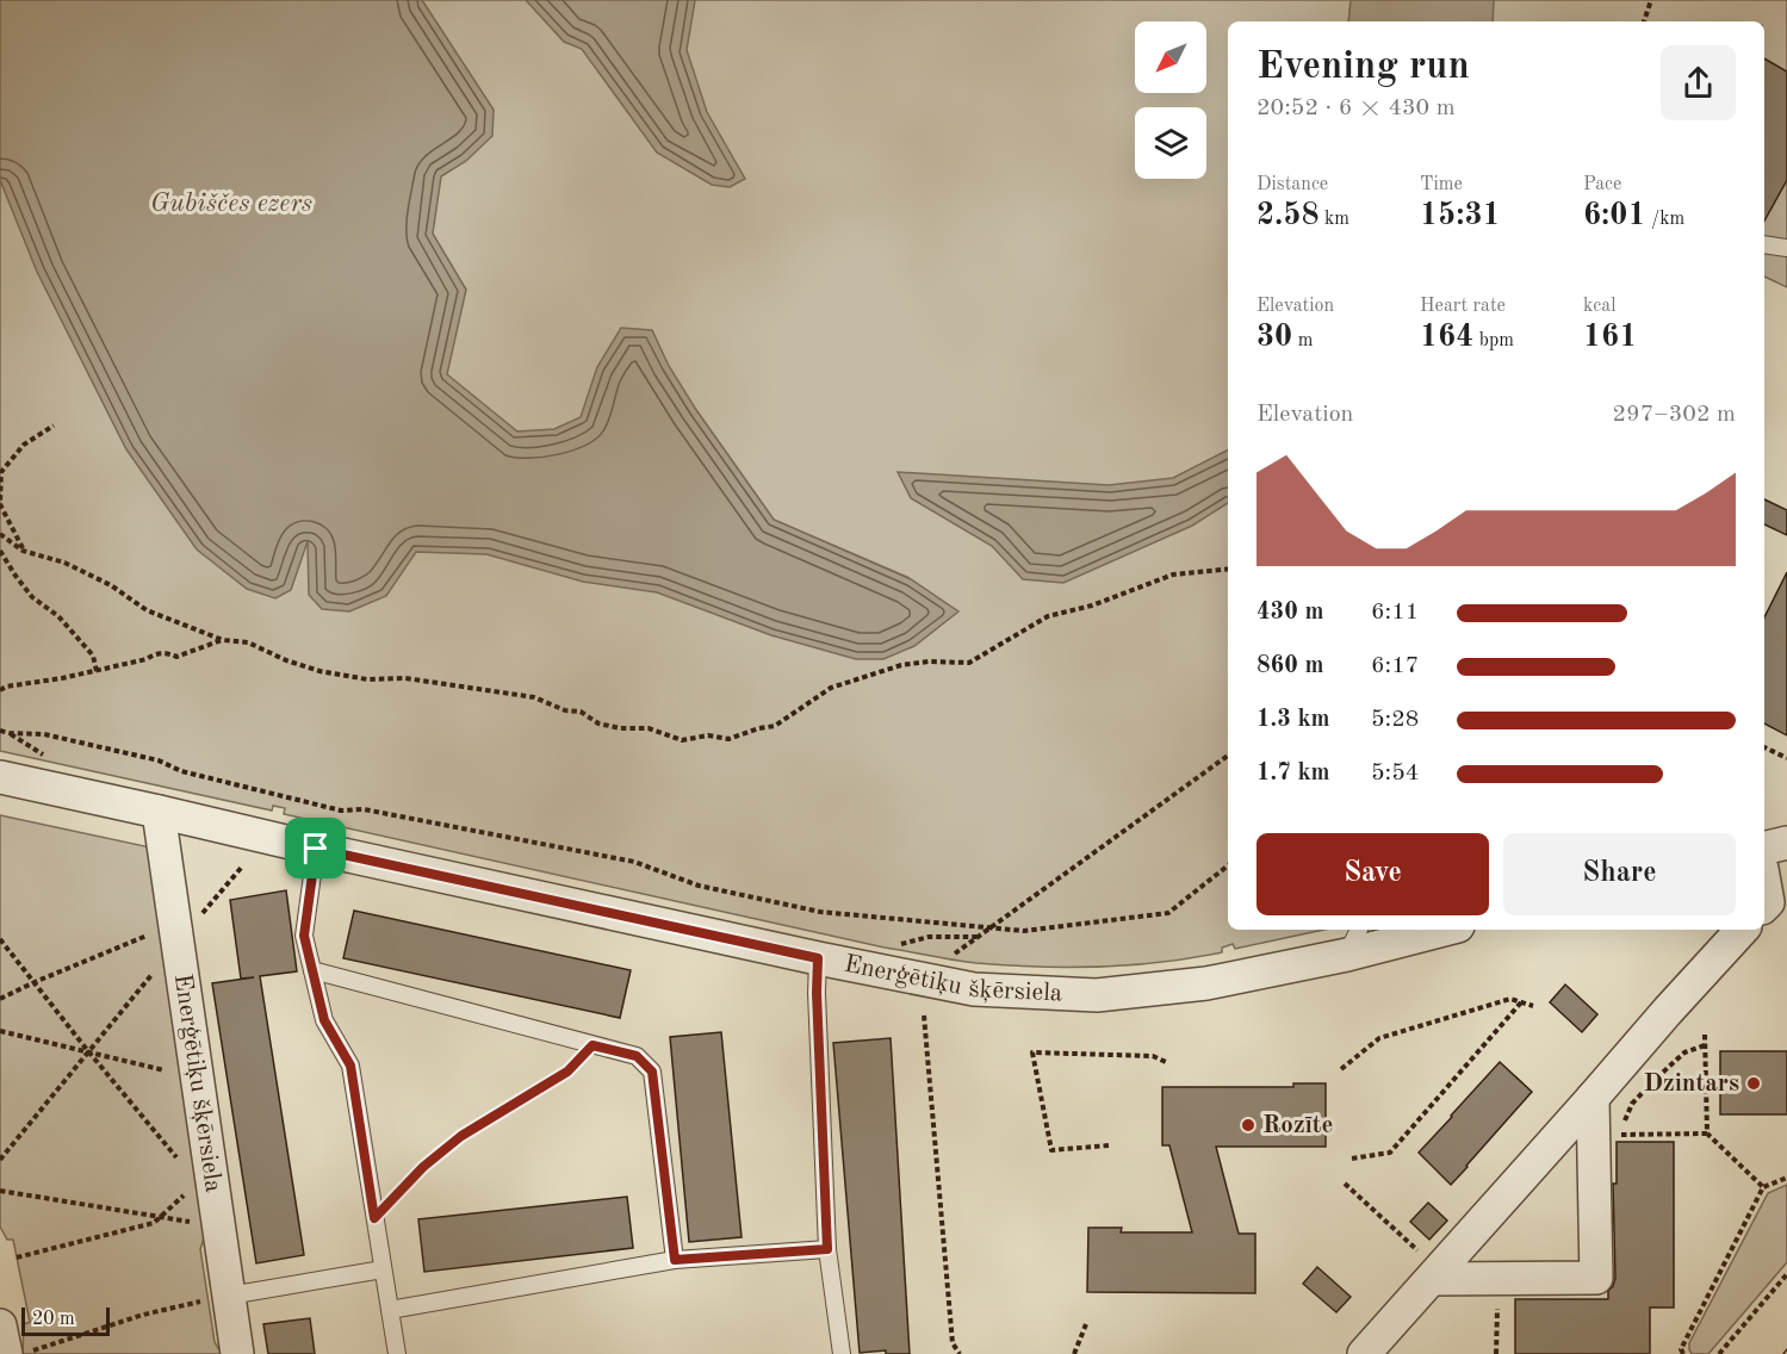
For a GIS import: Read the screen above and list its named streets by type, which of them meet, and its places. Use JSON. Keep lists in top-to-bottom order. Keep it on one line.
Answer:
{"streets":{"street":["Enerģētiķu šķērsiela"]},"water":["Gubiščes ezers"],"places":["Dzintars","Rozīte"],"scale_bar":"20 m","north":"bottom left","page":{"heading":["Evening run","20:52 · 6 × 430 m"],"stats":[["Distance","2.58 km"],["Time","15:31"],["Pace","6:01 /km"],["Elevation","30 m"],["Heart rate","164 bpm"],["kcal","161"]],"chart":["Elevation","297–302 m"],"list":[{"name":"430 m","note":"6:11"},{"name":"860 m","note":"6:17"},{"name":"1.3 km","note":"5:28"},{"name":"1.7 km","note":"5:54"}],"buttons":["Save","Share"],"scale":"20 m"}}
